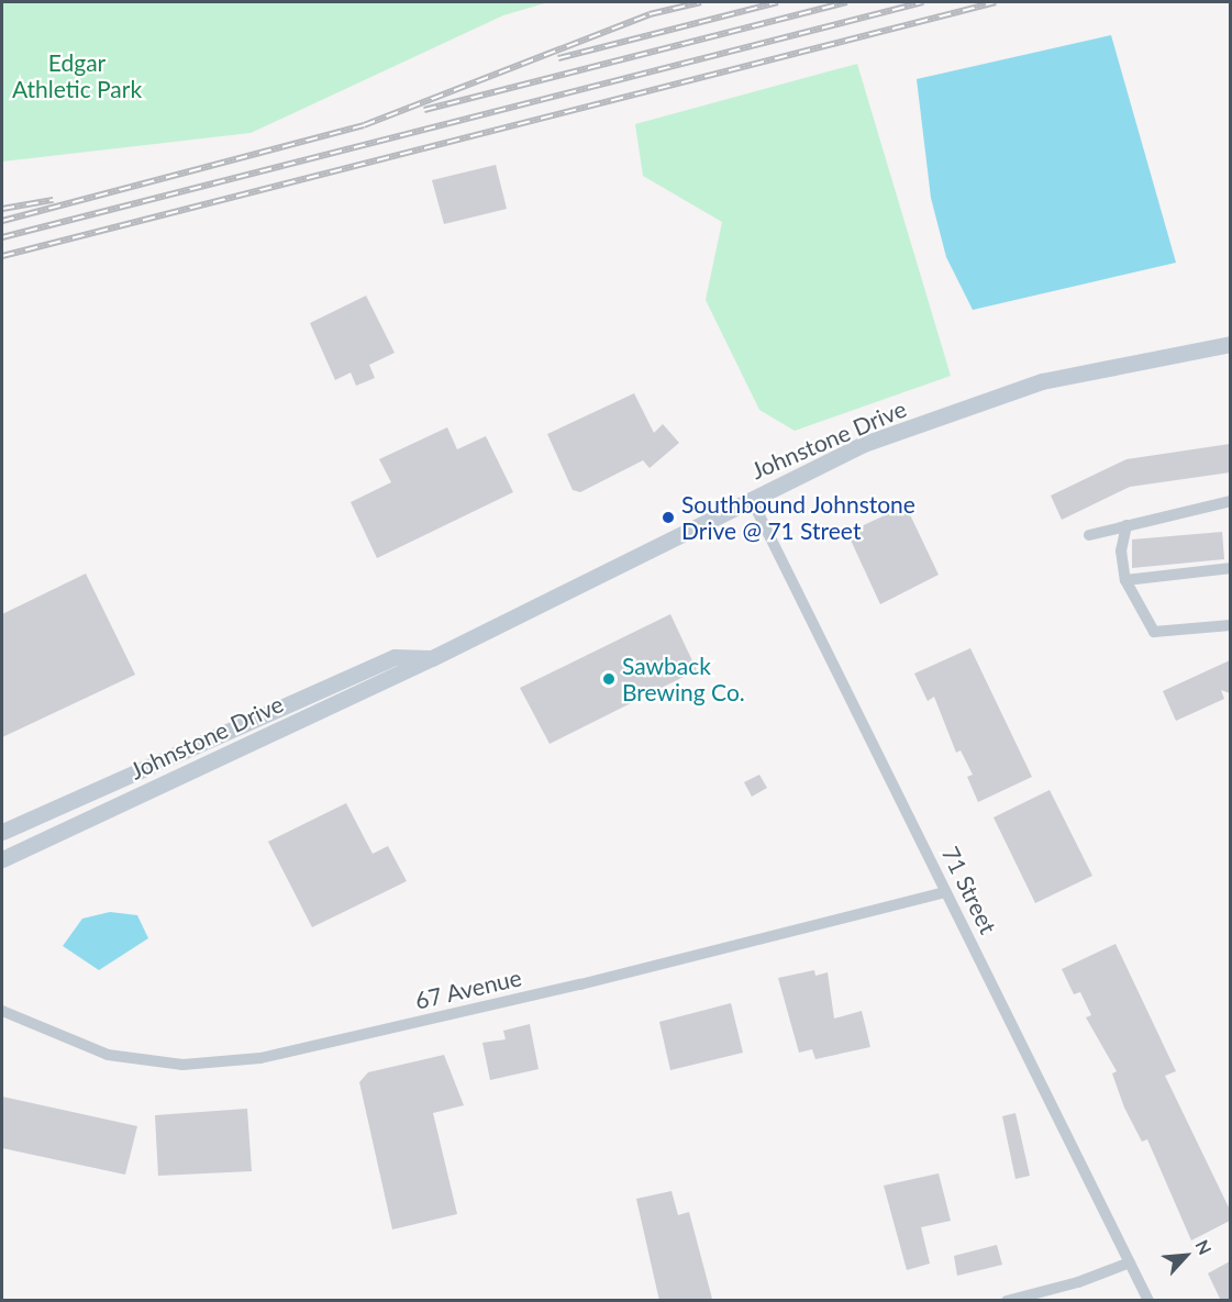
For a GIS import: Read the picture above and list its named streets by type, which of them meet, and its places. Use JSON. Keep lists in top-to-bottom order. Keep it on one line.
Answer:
{"streets":{"main road":["Johnstone Drive"],"street":["71 Street","67 Avenue"]},"crossings":[["Johnstone Drive","71 Street"],["71 Street","67 Avenue"]],"parks":["Edgar Athletic Park"],"places":["Southbound Johnstone Drive @ 71 Street","Sawback Brewing Co."],"north":"top right"}
